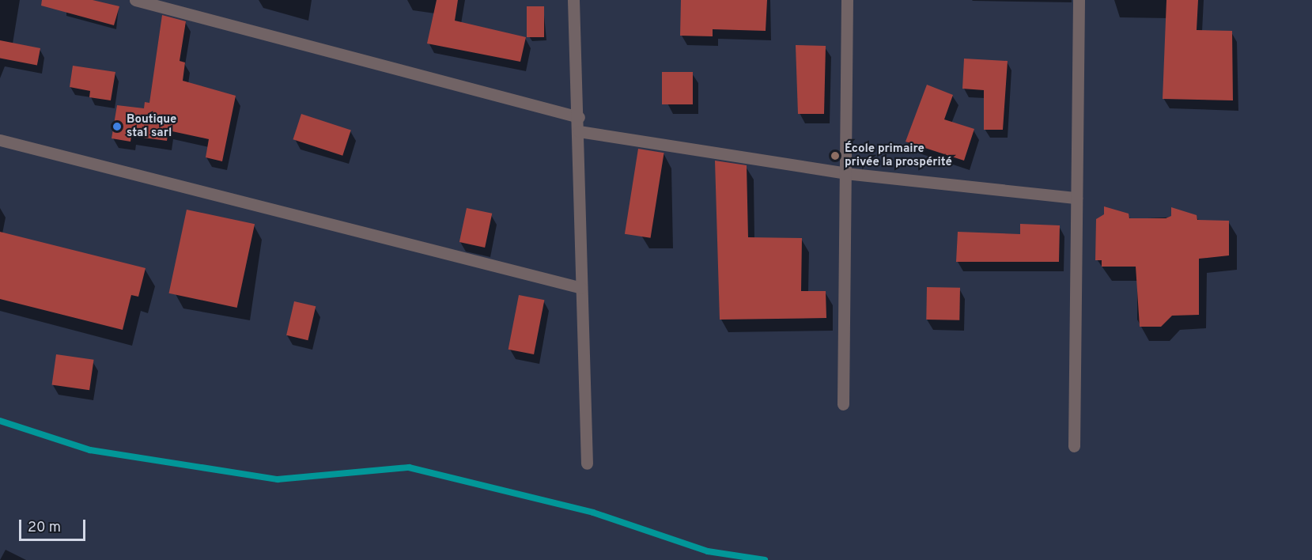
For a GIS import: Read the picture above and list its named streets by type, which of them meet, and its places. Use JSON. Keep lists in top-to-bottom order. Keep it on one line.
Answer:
{"places":["Boutique sta1 sarl","École primaire privée la prospérité"],"scale_bar":"20 m"}
